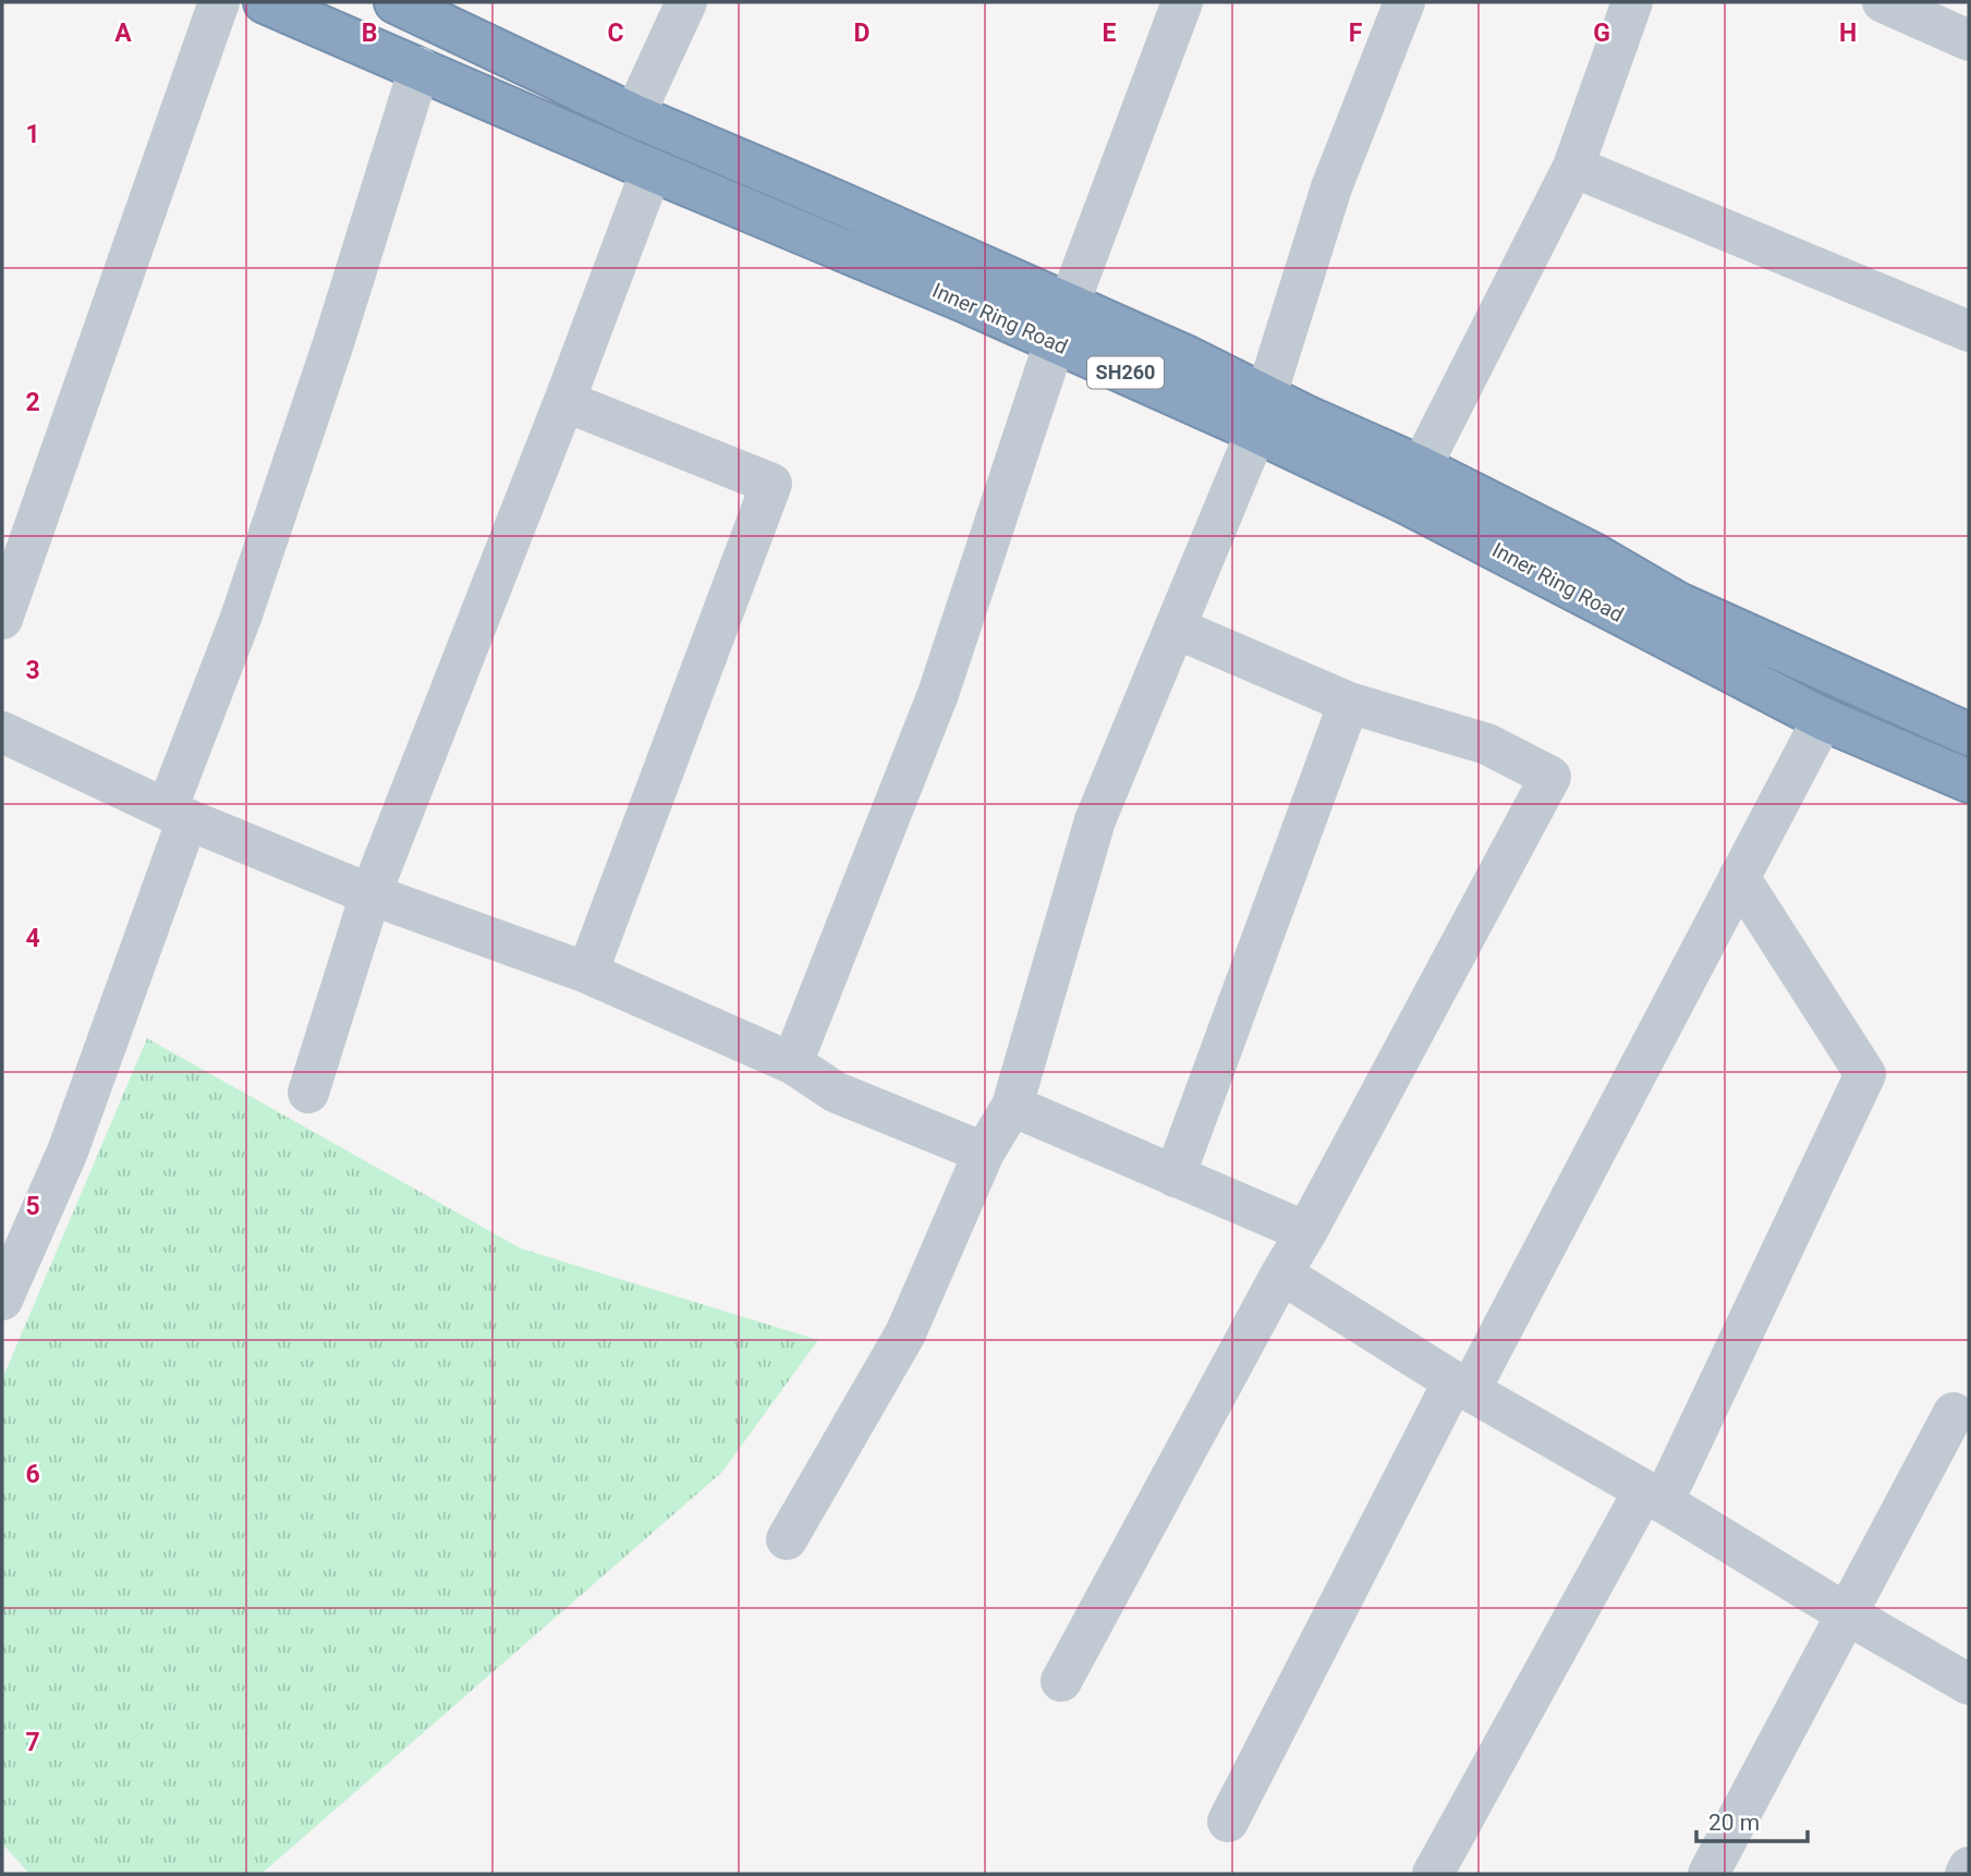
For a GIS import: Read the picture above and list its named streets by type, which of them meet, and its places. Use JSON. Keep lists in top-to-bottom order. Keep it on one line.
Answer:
{"streets":{"highway":["Inner Ring Road"]},"scale_bar":"20 m","grid":{"columns":["A","B","C","D","E","F","G","H"],"rows":["1","2","3","4","5","6","7"]}}
